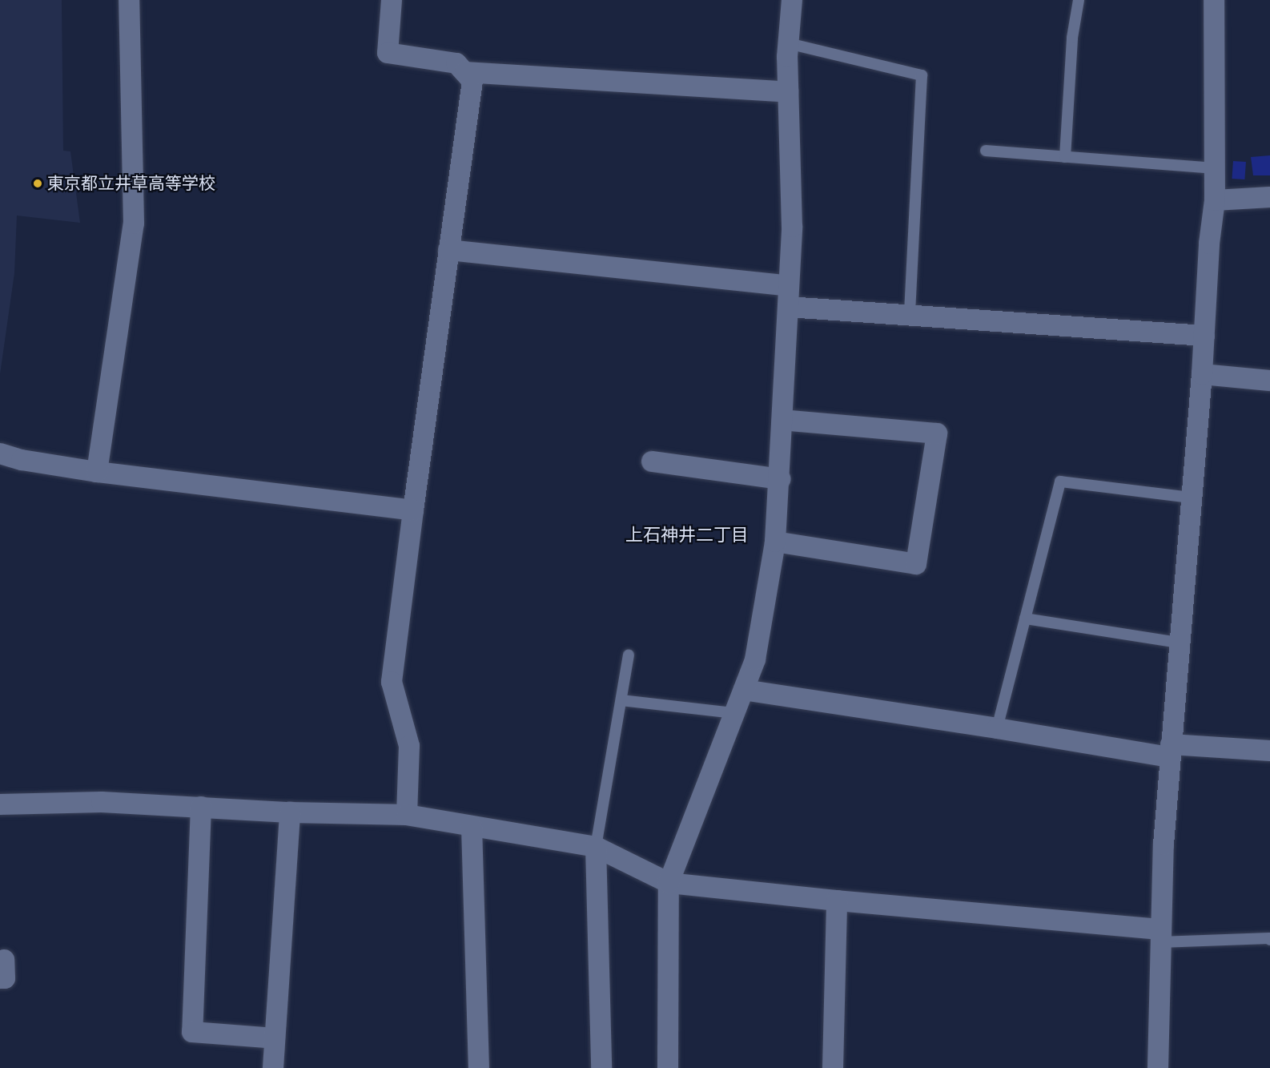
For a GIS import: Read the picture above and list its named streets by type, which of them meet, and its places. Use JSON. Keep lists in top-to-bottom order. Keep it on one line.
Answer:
{"districts":["上石神井二丁目"],"places":["東京都立井草高等学校"]}
